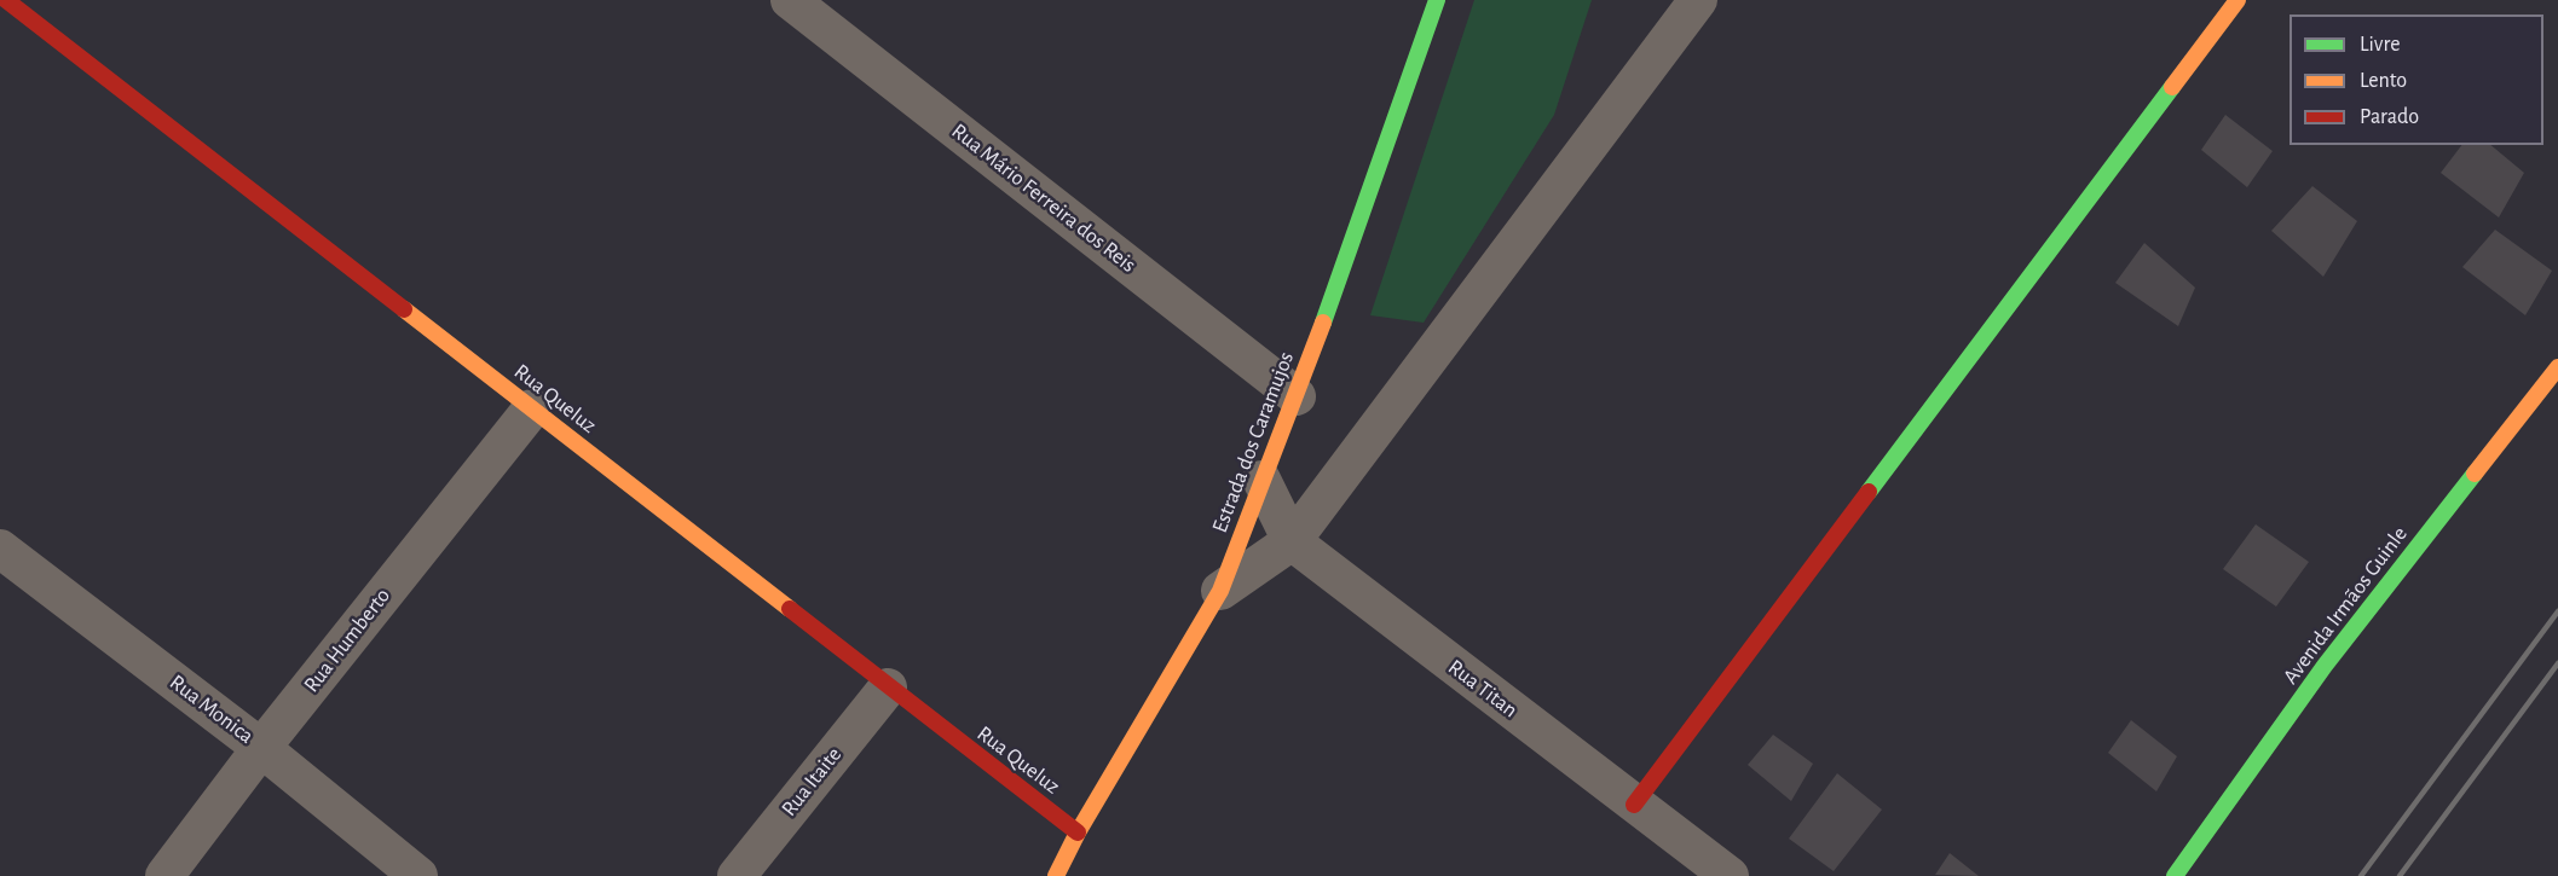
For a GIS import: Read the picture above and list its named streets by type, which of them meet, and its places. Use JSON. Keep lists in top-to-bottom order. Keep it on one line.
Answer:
{"streets":{"street":["Rua Mário Ferreira dos Reis","Rua Queluz","Estrada dos Caramujos","Avenida Irmãos Guinle","Rua Humberto","Rua Titan","Rua Monica","Rua Itaite"]},"crossings":[["Rua Mário Ferreira dos Reis","Estrada dos Caramujos"],["Rua Queluz","Estrada dos Caramujos"],["Rua Queluz","Rua Humberto"],["Rua Queluz","Rua Itaite"],["Estrada dos Caramujos","Rua Titan"],["Rua Humberto","Rua Monica"]],"legend":["Livre","Lento","Parado"]}
